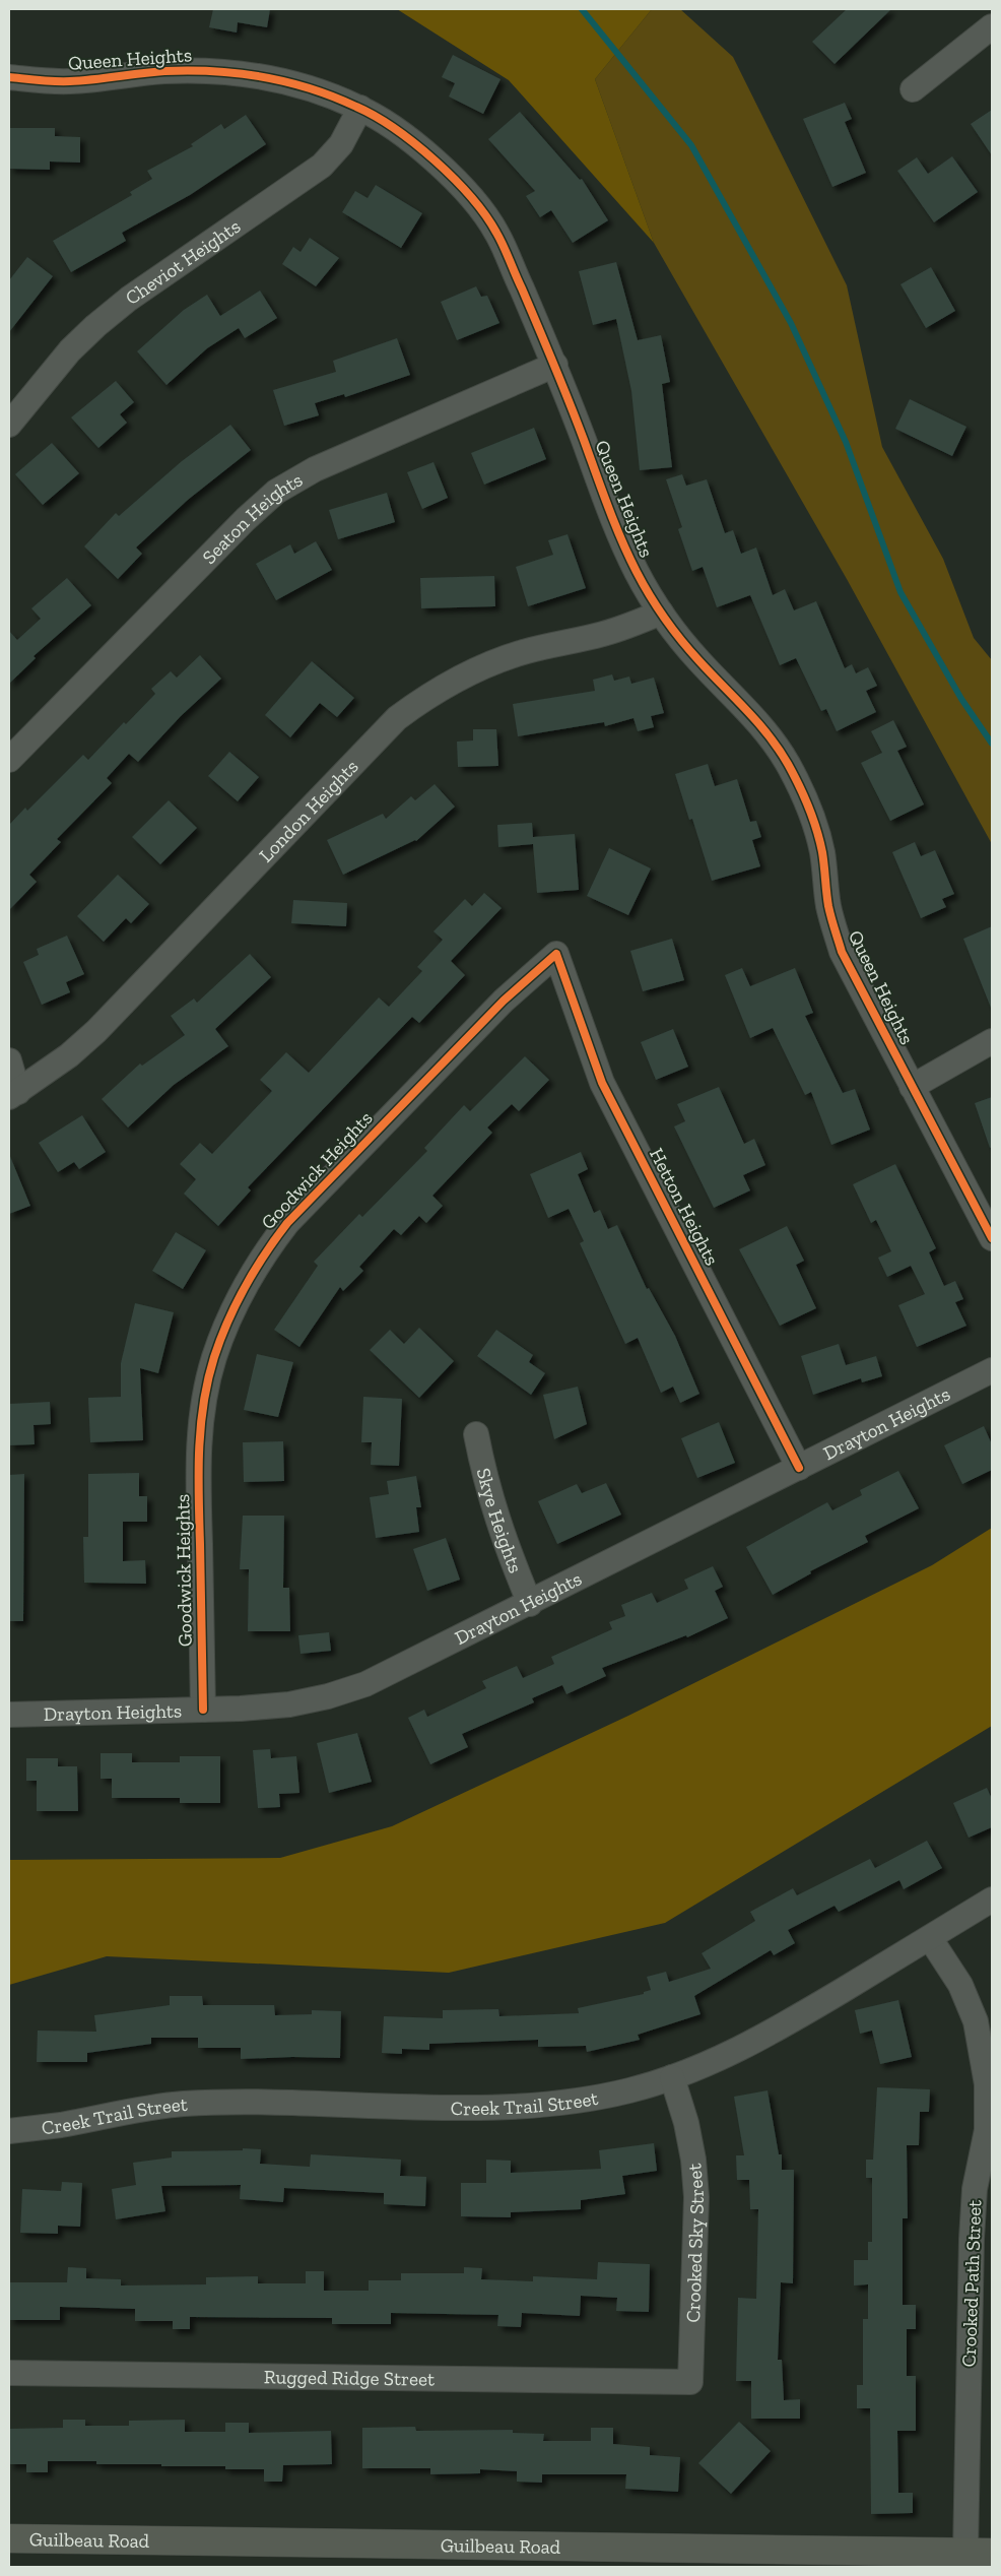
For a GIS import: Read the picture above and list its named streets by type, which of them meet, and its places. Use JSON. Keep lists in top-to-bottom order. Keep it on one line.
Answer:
{"streets":{"main road":["Guilbeau Road"],"street":["Queen Heights","Cheviot Heights","Seaton Heights","London Heights","Goodwick Heights","Hetton Heights","Drayton Heights","Skye Heights","Creek Trail Street","Crooked Sky Street","Crooked Path Street","Rugged Ridge Street"]},"crossings":[["Queen Heights","Cheviot Heights"],["Queen Heights","Seaton Heights"],["Queen Heights","London Heights"],["Goodwick Heights","Hetton Heights"],["Goodwick Heights","Drayton Heights"],["Hetton Heights","Drayton Heights"],["Drayton Heights","Skye Heights"],["Creek Trail Street","Crooked Sky Street"],["Creek Trail Street","Crooked Path Street"],["Crooked Sky Street","Rugged Ridge Street"],["Crooked Path Street","Guilbeau Road"]]}
